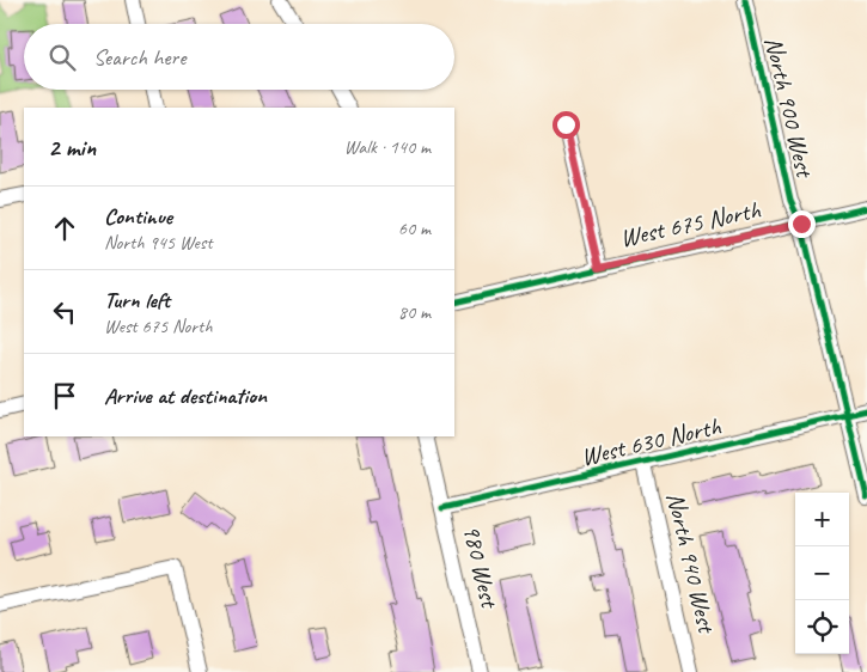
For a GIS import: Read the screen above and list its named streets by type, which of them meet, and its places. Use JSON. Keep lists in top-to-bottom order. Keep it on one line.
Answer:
{"streets":{"street":["North 900 West","West 675 North","West 630 North","North 940 West","980 West"]},"crossings":[["North 900 West","West 675 North"],["North 900 West","West 630 North"],["West 630 North","North 940 West"],["West 630 North","980 West"]],"page":{"search":"Search here","heading":["2 min","Walk · 140 m"],"list":[["Continue","North 945 West","60 m"],["Turn left","West 675 North","80 m"],"Arrive at destination"],"map_buttons":["+","−"]}}
